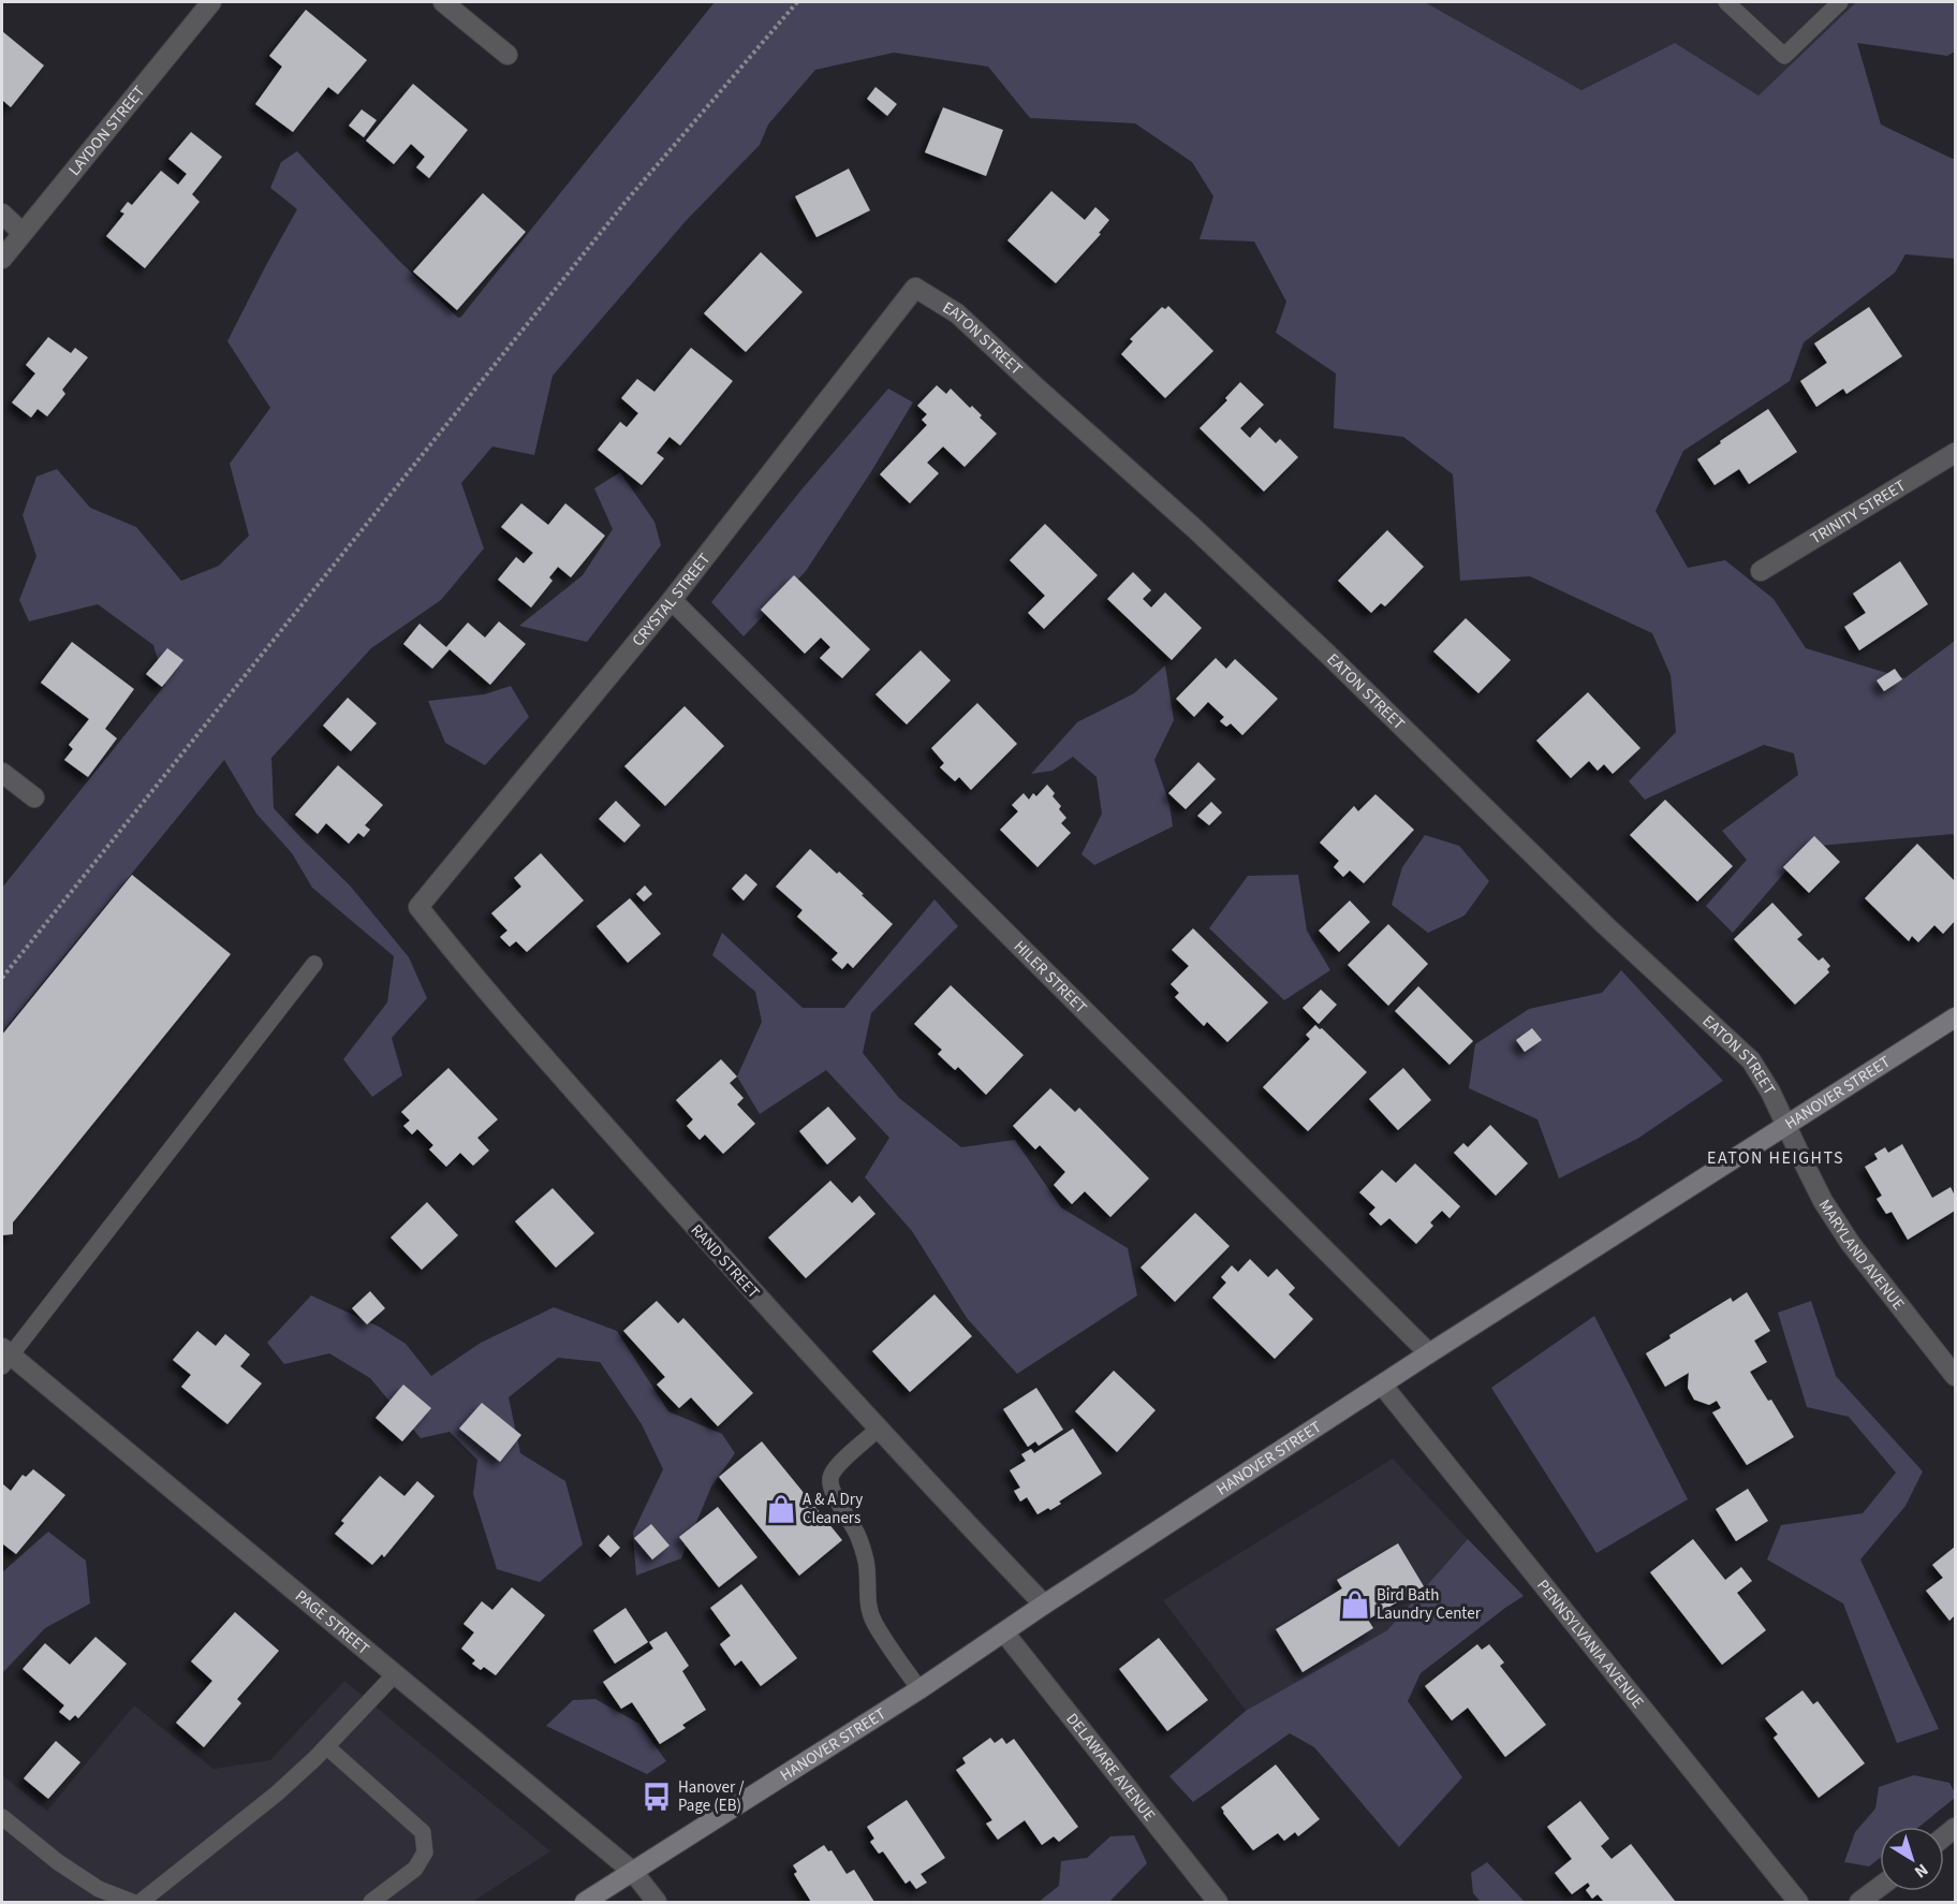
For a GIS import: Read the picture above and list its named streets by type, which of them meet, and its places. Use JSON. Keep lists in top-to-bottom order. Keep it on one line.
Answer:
{"streets":{"main road":["HANOVER STREET"],"street":["LAYDON STREET","EATON STREET","TRINITY STREET","CRYSTAL STREET","HILER STREET","MARYLAND AVENUE","RAND STREET","PAGE STREET","PENNSYLVANIA AVENUE","DELAWARE AVENUE"]},"crossings":[["EATON STREET","CRYSTAL STREET"],["EATON STREET","HANOVER STREET"],["EATON STREET","MARYLAND AVENUE"],["CRYSTAL STREET","HILER STREET"],["CRYSTAL STREET","RAND STREET"],["HILER STREET","HANOVER STREET"],["HANOVER STREET","MARYLAND AVENUE"],["HANOVER STREET","RAND STREET"],["HANOVER STREET","PAGE STREET"],["HANOVER STREET","PENNSYLVANIA AVENUE"],["HANOVER STREET","DELAWARE AVENUE"]],"districts":["EATON HEIGHTS"],"places":{"shop":["A & A Dry Cleaners","Bird Bath Laundry Center"],"bus stop":["Hanover / Page (EB)"]},"north":"bottom right"}
